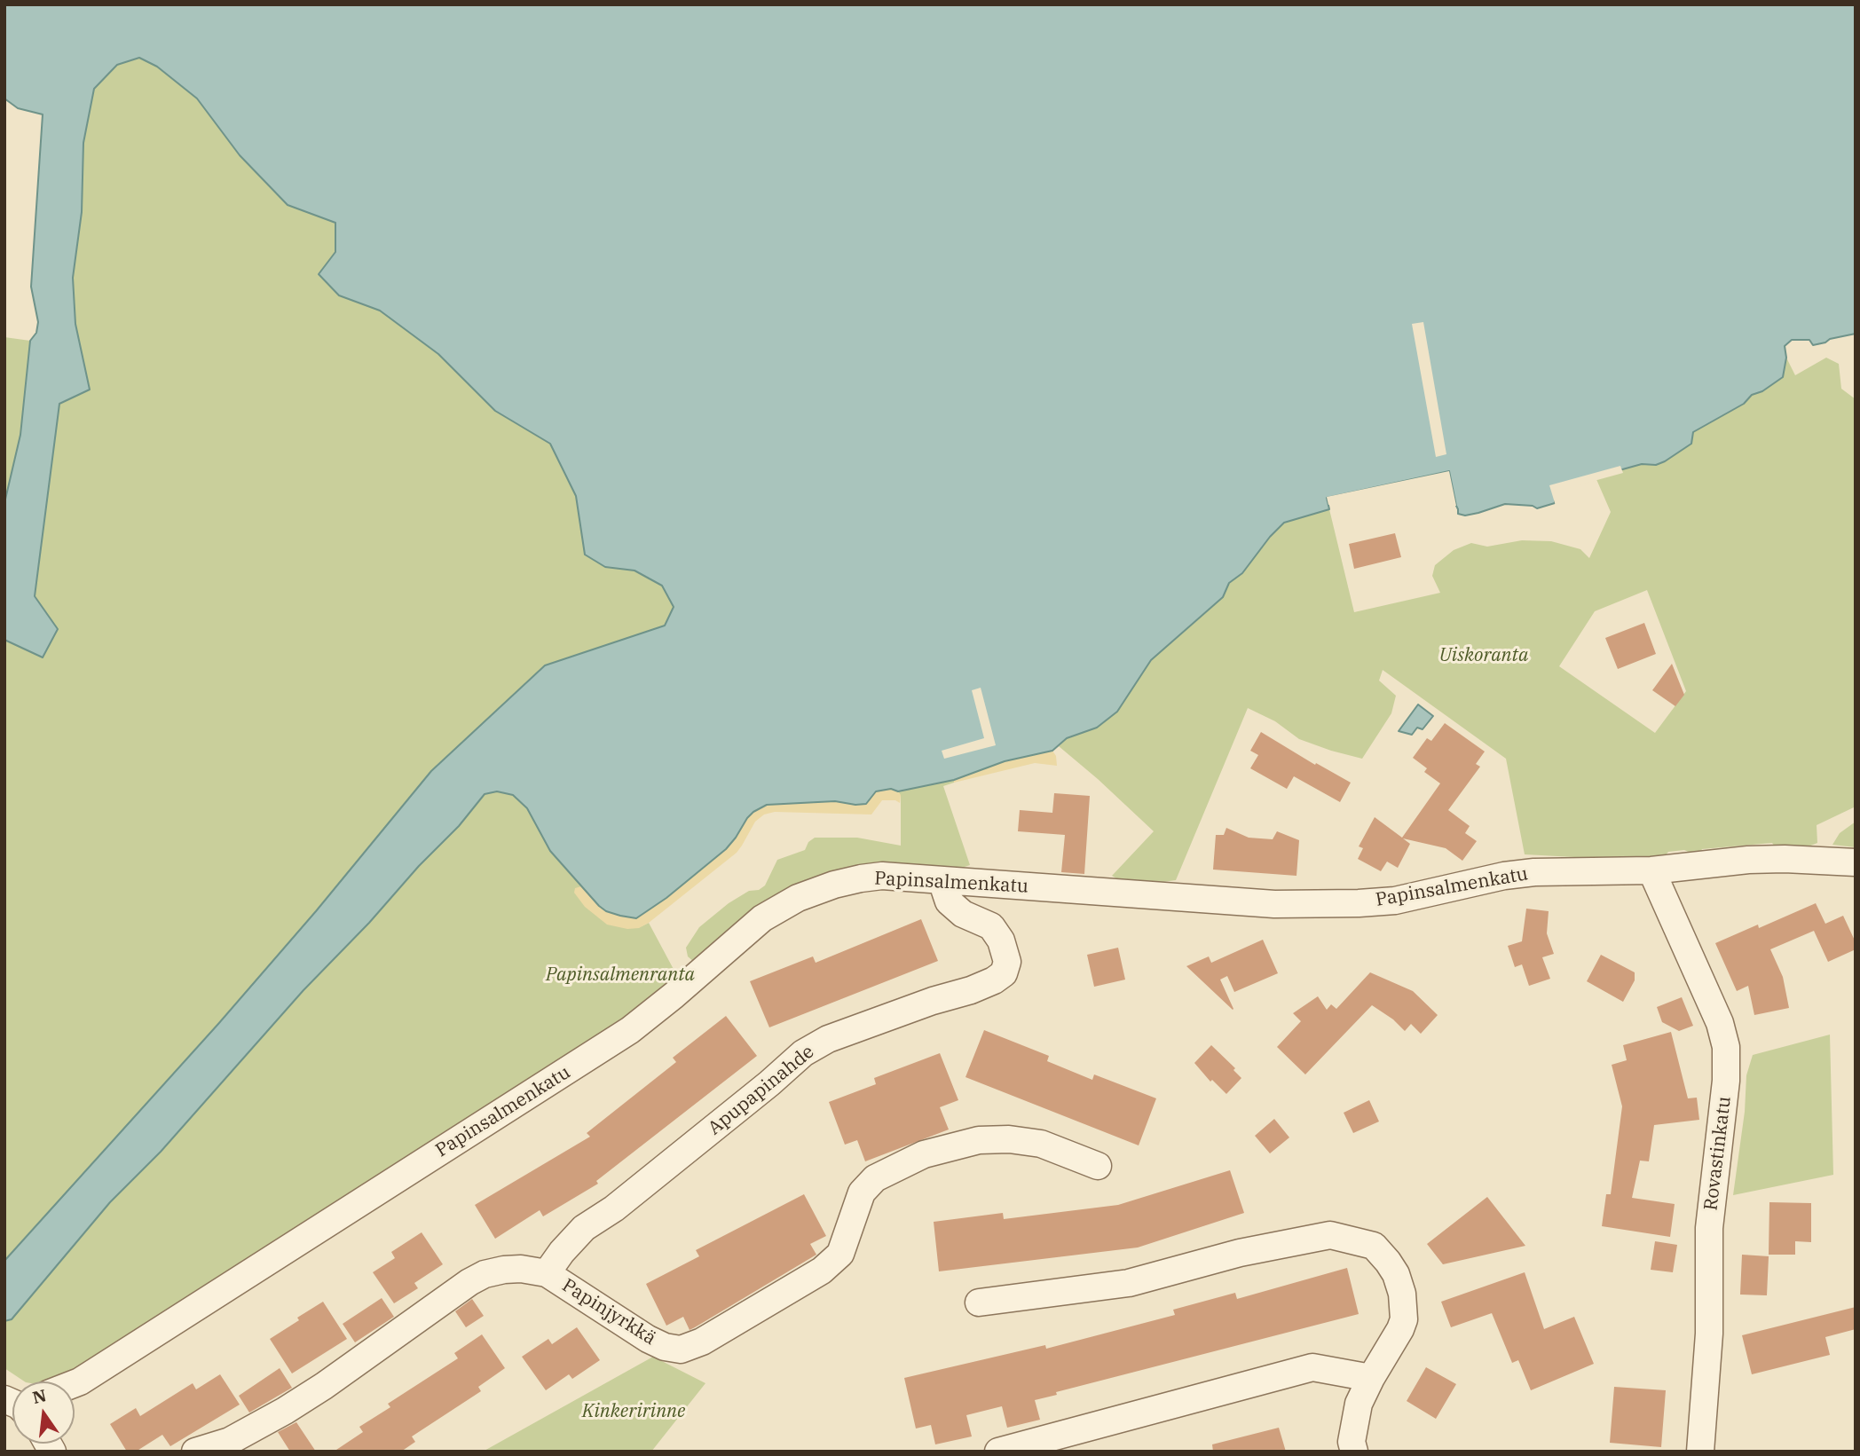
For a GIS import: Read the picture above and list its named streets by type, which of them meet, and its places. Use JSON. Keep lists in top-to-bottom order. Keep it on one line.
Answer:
{"streets":{"street":["Papinsalmenkatu","Apupapinahde","Rovastinkatu","Papinjyrkkä"]},"crossings":[["Papinsalmenkatu","Apupapinahde"],["Papinsalmenkatu","Rovastinkatu"],["Apupapinahde","Papinjyrkkä"]],"parks":["Uiskoranta","Papinsalmenranta","Kinkeririnne"],"north":"top"}
